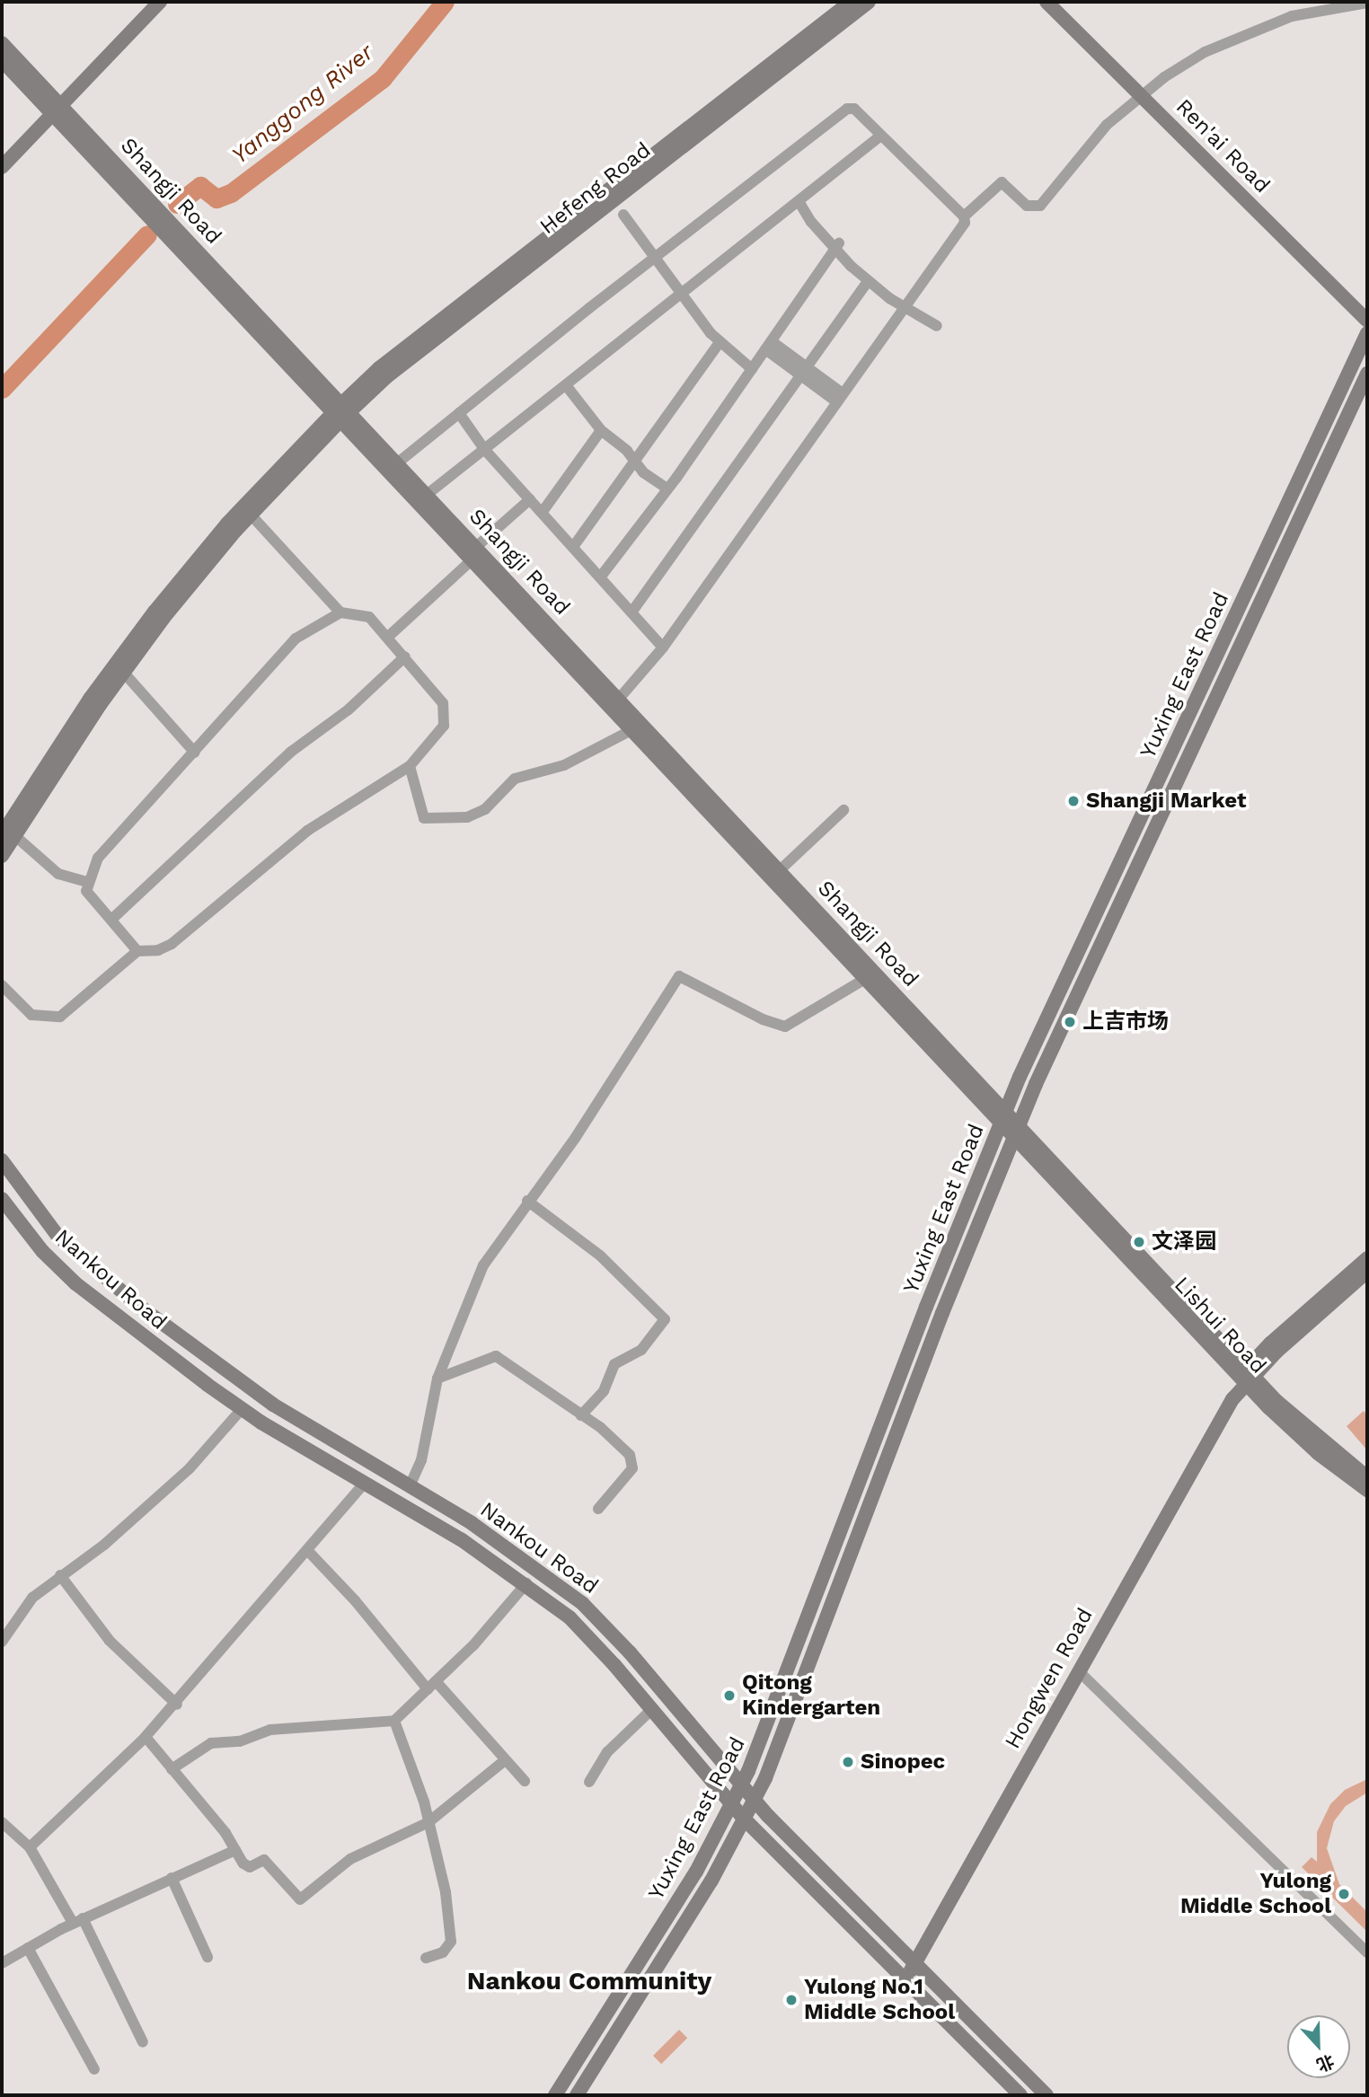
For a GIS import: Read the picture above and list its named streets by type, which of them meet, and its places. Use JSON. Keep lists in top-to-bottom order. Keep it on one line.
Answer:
{"streets":{"main road":["Ren'ai Road","Hefeng Road","Shangji Road","Yuxing East Road","Nankou Road","Lishui Road","Hongwen Road"]},"crossings":[["Hefeng Road","Shangji Road"],["Shangji Road","Yuxing East Road"],["Shangji Road","Lishui Road"],["Yuxing East Road","Nankou Road"],["Yuxing East Road","Lishui Road"],["Nankou Road","Hongwen Road"],["Lishui Road","Hongwen Road"]],"districts":["Nankou Community"],"water":["Yanggong River"],"places":["Shangji Market","上吉市场","文泽园","Qitong Kindergarten","Sinopec","Yulong Middle School","Yulong No.1 Middle School"],"north":"bottom"}
